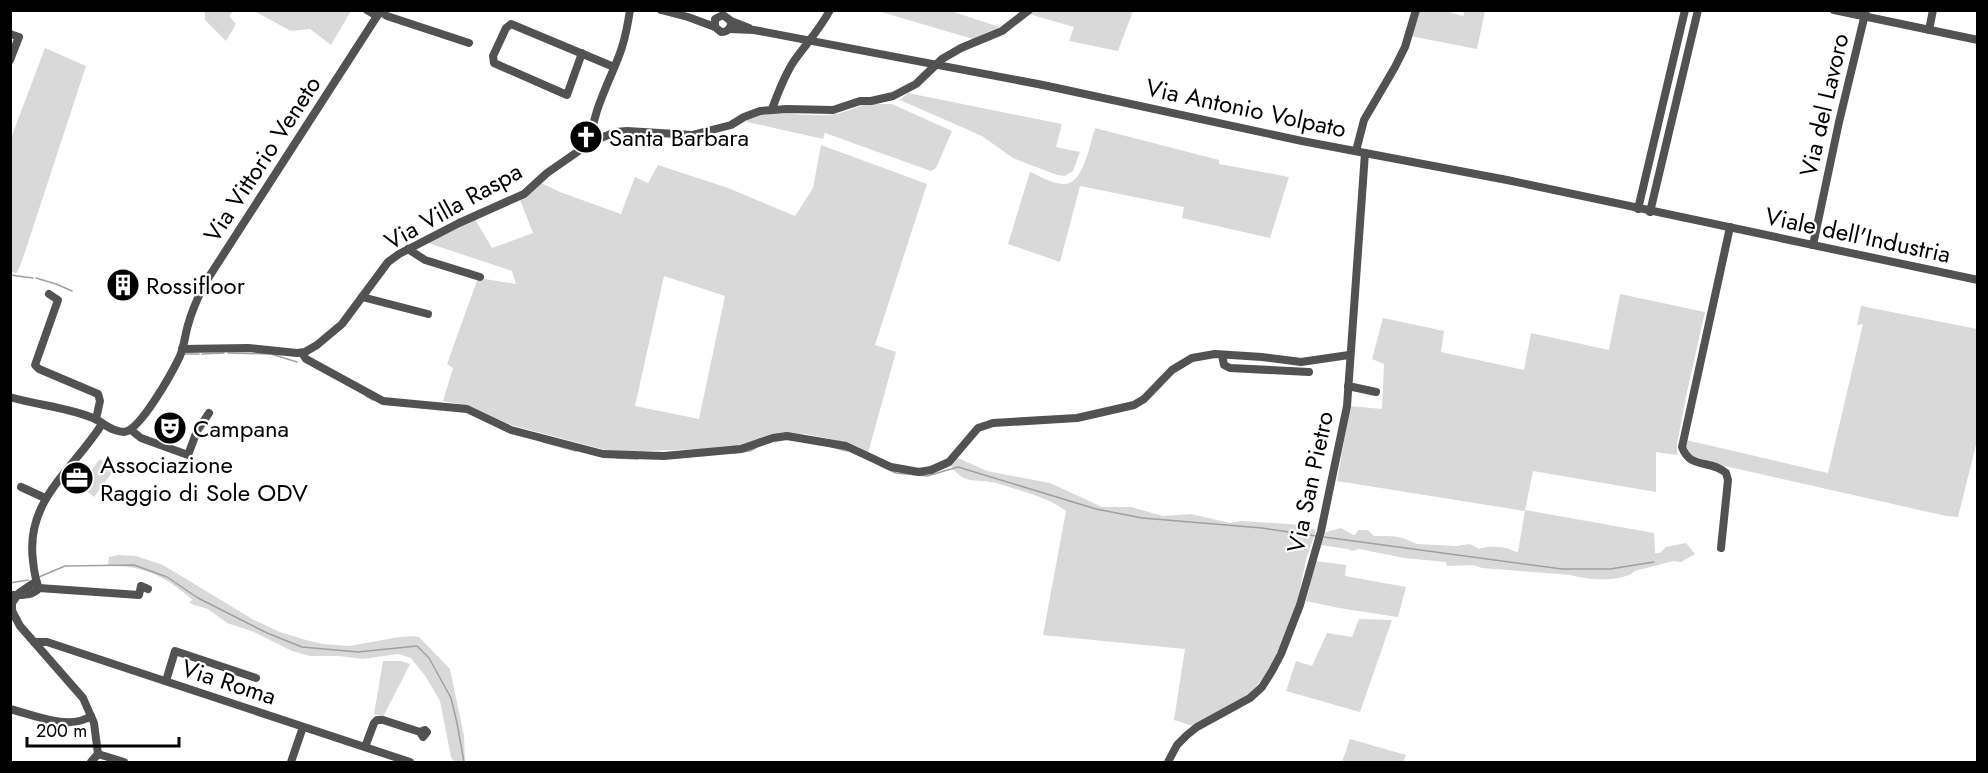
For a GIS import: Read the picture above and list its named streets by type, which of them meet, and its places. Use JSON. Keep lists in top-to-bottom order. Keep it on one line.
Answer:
{"streets":{"street":["Via del Lavoro","Via Antonio Volpato","Via Vittorio Veneto","Via Villa Raspa","Viale dell'Industria","Via San Pietro","Via Roma"]},"crossings":[["Via del Lavoro","Viale dell'Industria"],["Via Antonio Volpato","Via Villa Raspa"],["Via Antonio Volpato","Viale dell'Industria"],["Via Antonio Volpato","Via San Pietro"]],"places":{"church":["Santa Barbara"],"building":["Rossifloor"],"theatre":["Campana"],"office":["Associazione Raggio di Sole ODV"]},"scale_bar":"200 m"}
